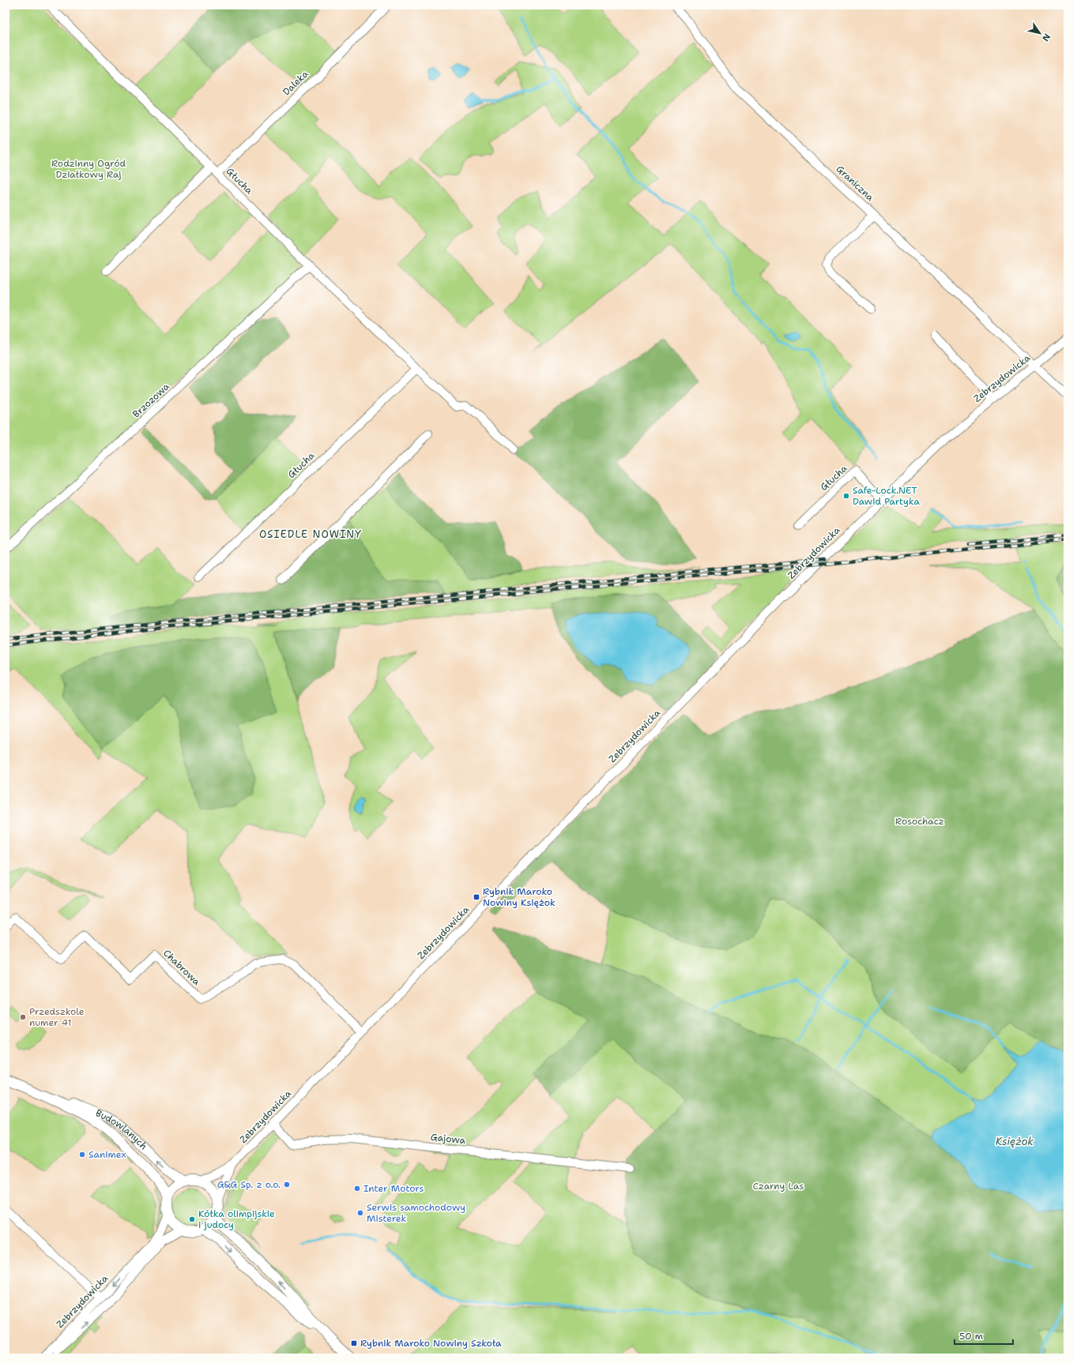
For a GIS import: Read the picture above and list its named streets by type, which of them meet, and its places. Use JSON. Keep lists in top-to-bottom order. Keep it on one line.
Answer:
{"streets":{"main road":["Budowlanych"],"street":["Daleka","Głucha","Graniczna","Zebrzydowicka","Brzozowa","Chabrowa","Gajowa"]},"crossings":[["Daleka","Głucha"],["Głucha","Zebrzydowicka"],["Głucha","Brzozowa"],["Graniczna","Zebrzydowicka"],["Zebrzydowicka","Chabrowa"],["Zebrzydowicka","Budowlanych"],["Zebrzydowicka","Gajowa"]],"districts":["OSIEDLE NOWINY"],"water":["Księżok"],"parks":["Rodzinny Ogród Działkowy Raj","Rosochacz","Czarny Las"],"places":{"other":["Safe-Lock.NET Dawid Partyka","Przedszkole numer 41","Sanimex","G&G Sp. z o.o.","Inter Motors","Serwis samochodowy Misterek","Kółka olimpijskie i judocy"],"transit":["Rybnik Maroko Nowiny Księżok","Rybnik Maroko Nowiny Szkoła"]},"scale_bar":"50 m","north":"bottom right"}
